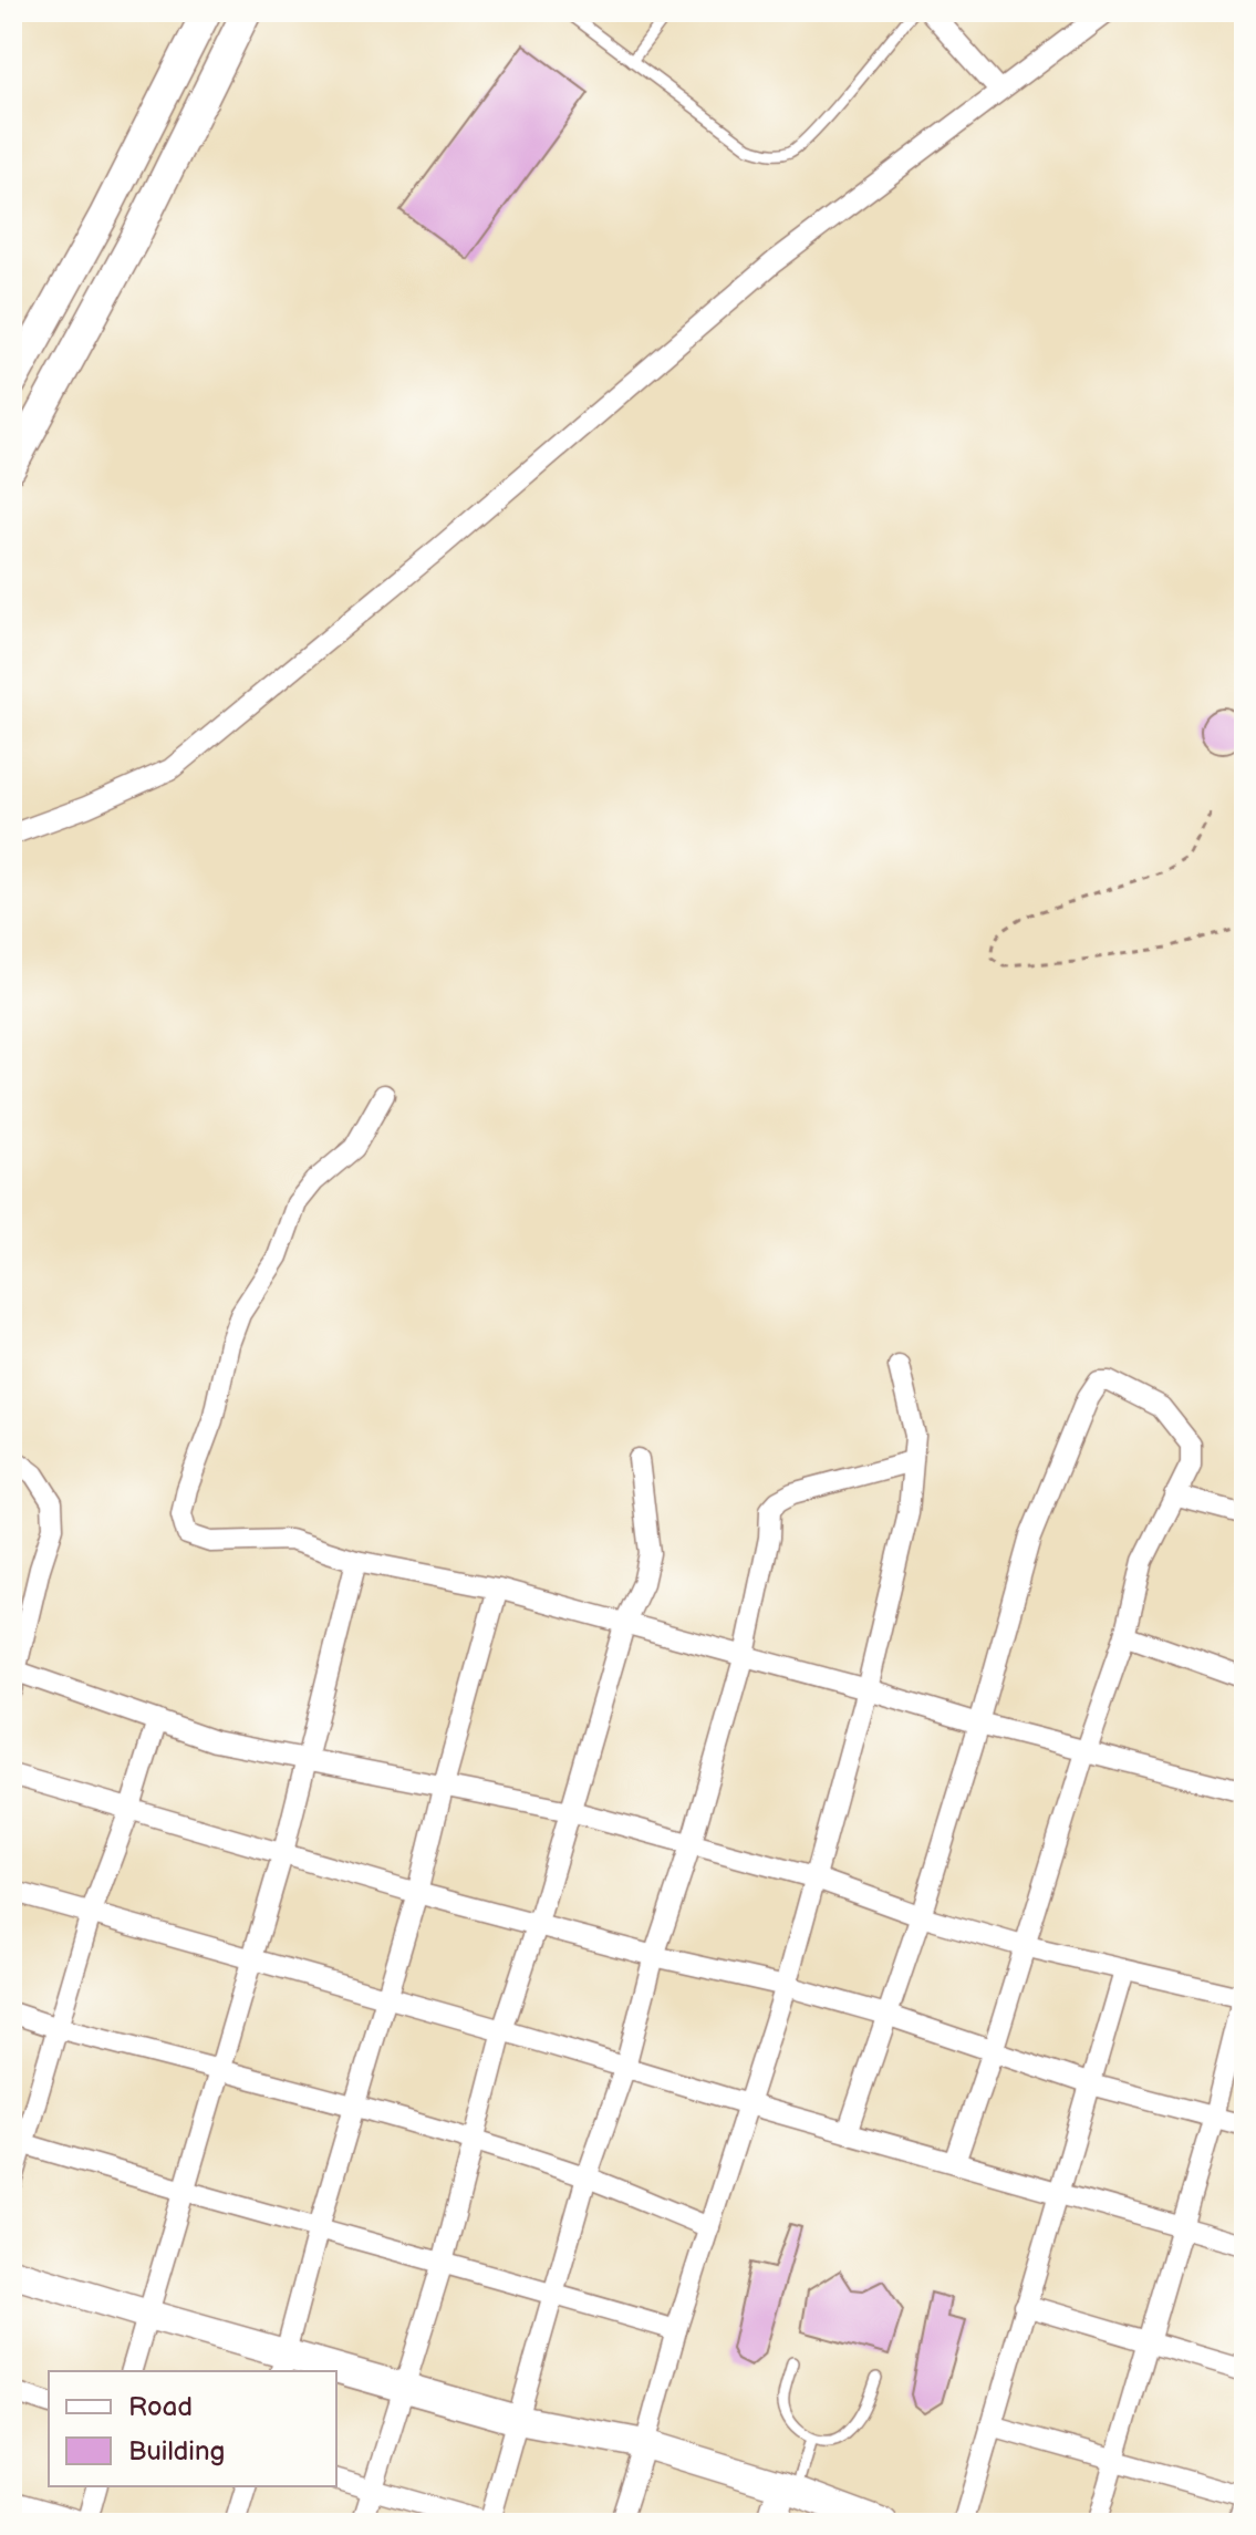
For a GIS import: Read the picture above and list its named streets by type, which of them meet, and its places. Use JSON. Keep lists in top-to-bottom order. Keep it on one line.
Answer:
{"legend":["Road","Building"]}
